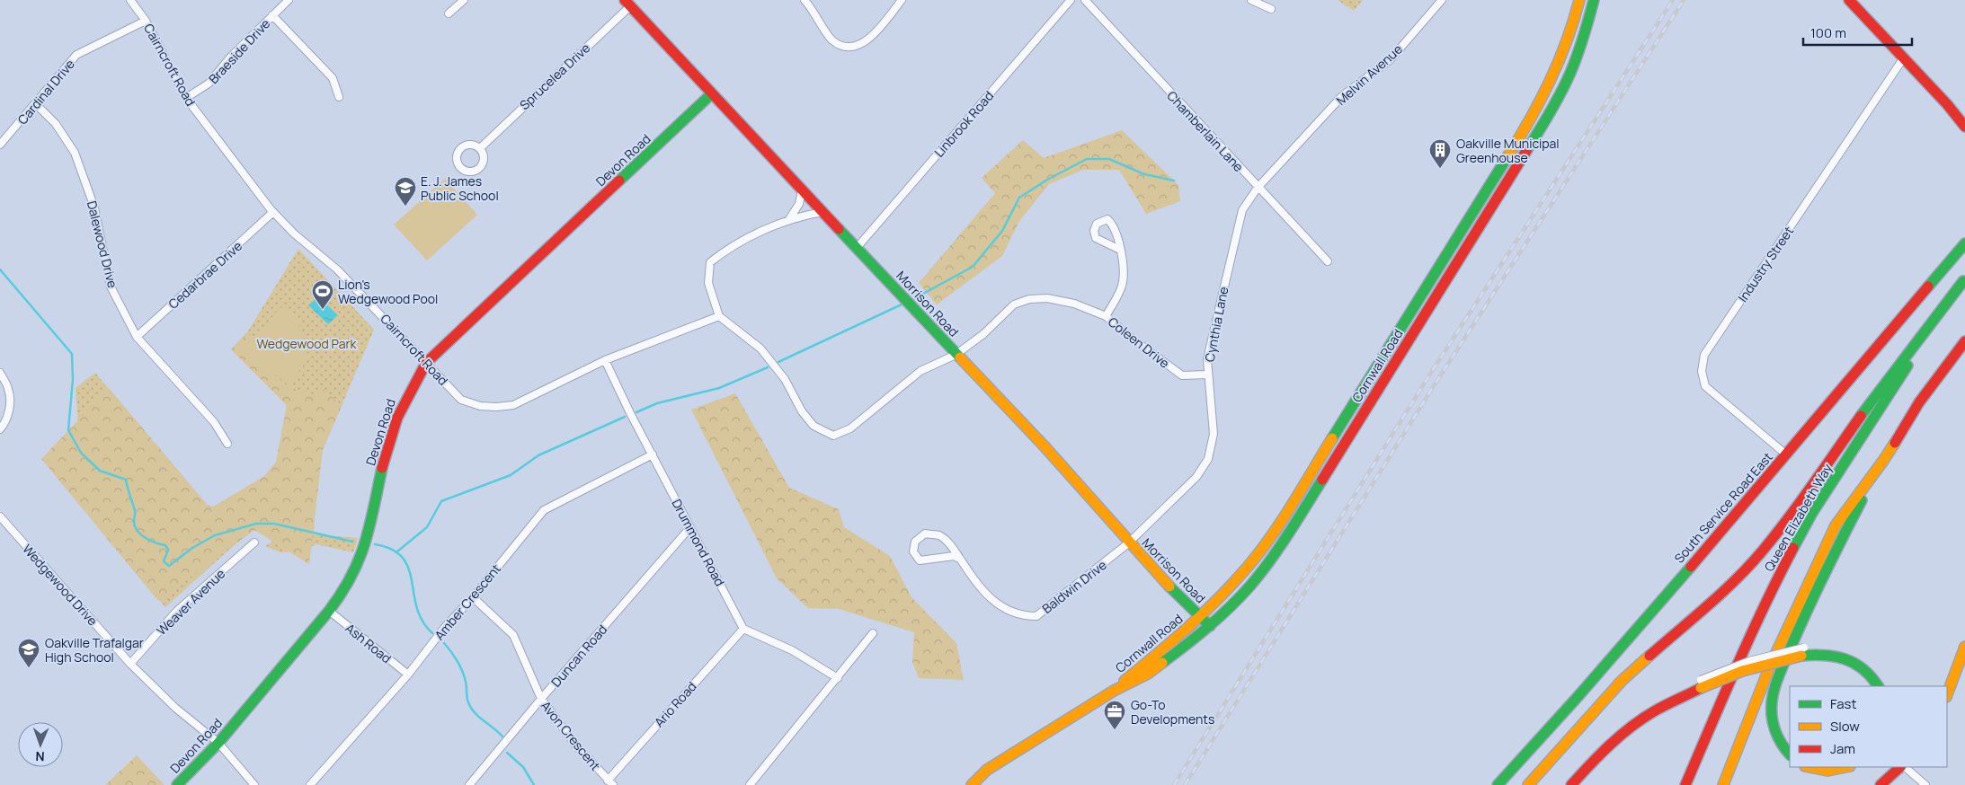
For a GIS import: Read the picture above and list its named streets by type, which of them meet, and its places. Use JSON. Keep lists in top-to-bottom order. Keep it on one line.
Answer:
{"streets":{"main road":["Devon Road","Morrison Road","Cornwall Road","South Service Road East","Queen Elizabeth Way"],"street":["Braeside Drive","Cairncroft Road","Melvin Avenue","Sprucelea Drive","Cardinal Drive","Linbrook Road","Chamberlain Lane","Dalewood Drive","Industry Street","Cedarbrae Drive","Cynthia Lane","Coleen Drive","Drummond Road","Wedgewood Drive","Baldwin Drive","Weaver Avenue","Amber Crescent","Ash Road","Duncan Road","Ario Road","Avon Crescent"]},"crossings":[["Braeside Drive","Cairncroft Road"],["Cairncroft Road","Cardinal Drive"],["Cairncroft Road","Devon Road"],["Cairncroft Road","Cedarbrae Drive"],["Cairncroft Road","Coleen Drive"],["Cairncroft Road","Drummond Road"],["Melvin Avenue","Chamberlain Lane"],["Melvin Avenue","Cynthia Lane"],["Sprucelea Drive","Morrison Road"],["Cardinal Drive","Dalewood Drive"],["Linbrook Road","Morrison Road"],["Chamberlain Lane","Cynthia Lane"],["Devon Road","Morrison Road"],["Devon Road","Wedgewood Drive"],["Devon Road","Ash Road"],["Dalewood Drive","Cedarbrae Drive"],["Industry Street","South Service Road East"],["Morrison Road","Cynthia Lane"],["Morrison Road","Coleen Drive"],["Morrison Road","Cornwall Road"],["Morrison Road","Baldwin Drive"],["Cynthia Lane","Coleen Drive"],["Cynthia Lane","Baldwin Drive"],["Drummond Road","Amber Crescent"],["Drummond Road","Duncan Road"],["Drummond Road","Ario Road"],["Wedgewood Drive","Weaver Avenue"],["Amber Crescent","Ash Road"],["Amber Crescent","Avon Crescent"],["Duncan Road","Avon Crescent"],["Ario Road","Avon Crescent"]],"parks":["Wedgewood Park"],"places":{"building":["Oakville Municipal Greenhouse"],"school or university":["E. J. James Public School","Oakville Trafalgar High School"],"sports":["Lion's Wedgewood Pool"],"office":["Go-To Developments"]},"legend":["Fast","Slow","Jam"],"scale_bar":"100 m","north":"bottom"}
